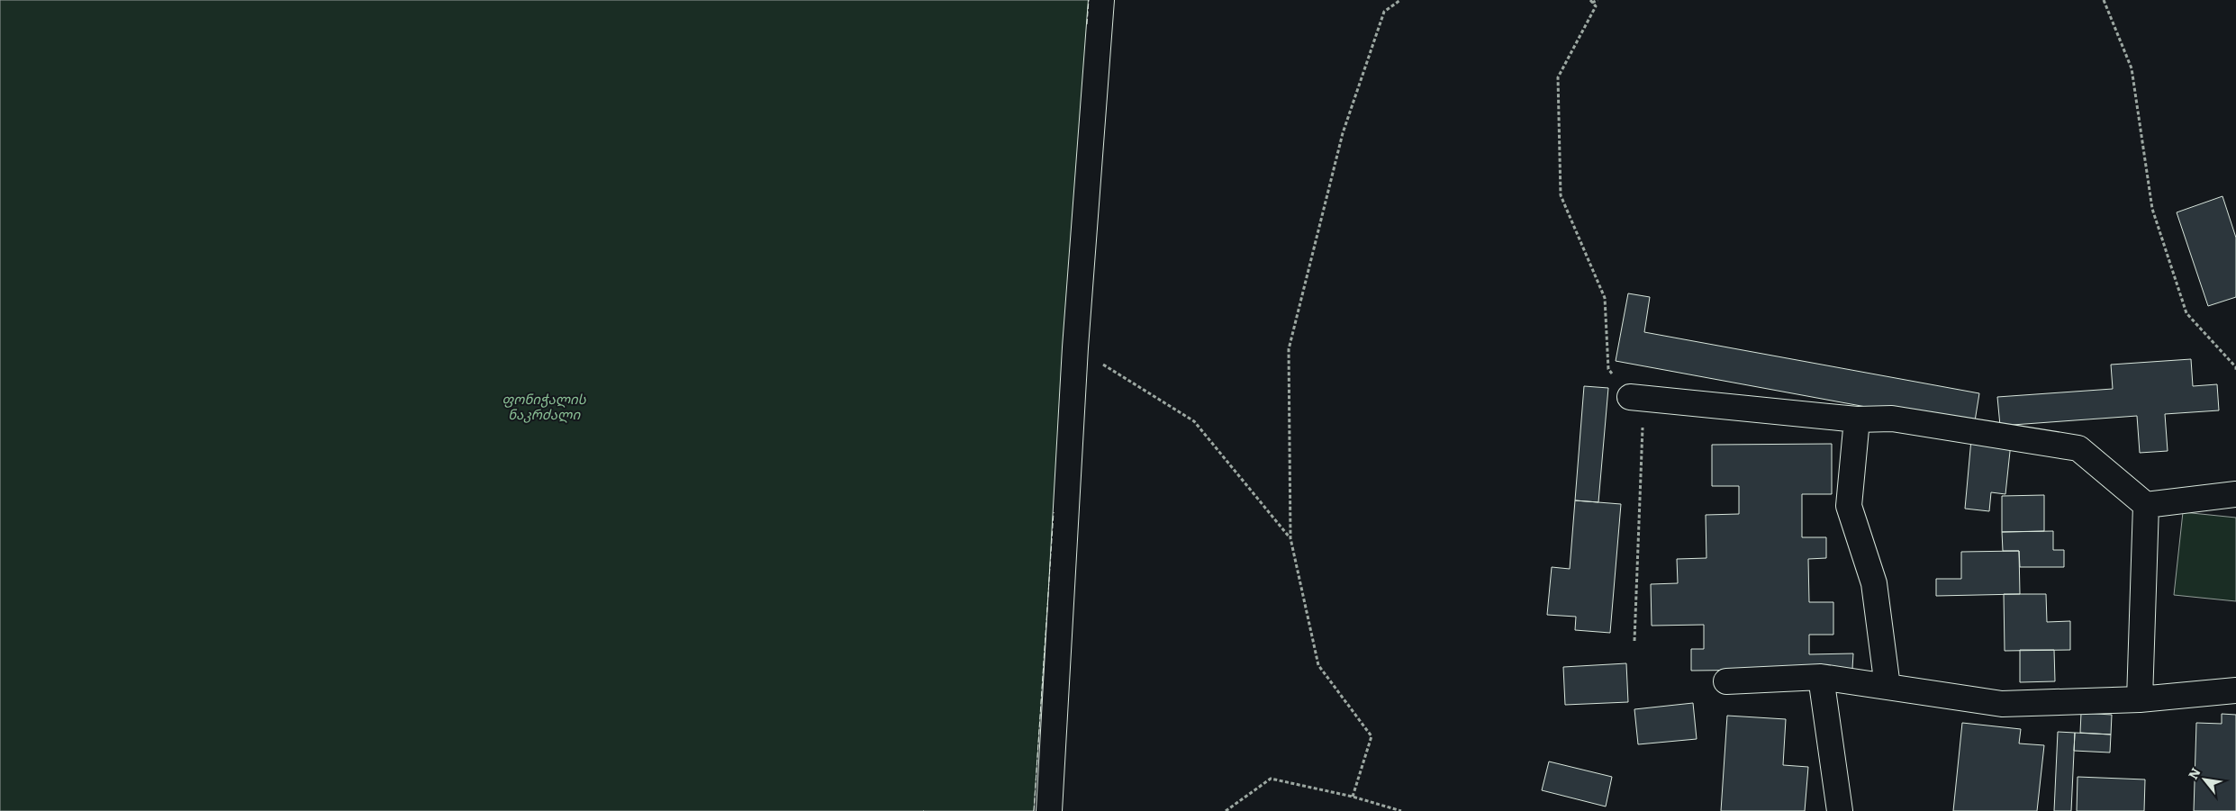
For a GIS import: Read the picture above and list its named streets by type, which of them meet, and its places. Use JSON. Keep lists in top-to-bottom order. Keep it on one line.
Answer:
{"parks":["ფონიჭალის ნაკრძალი"],"north":"top left"}
